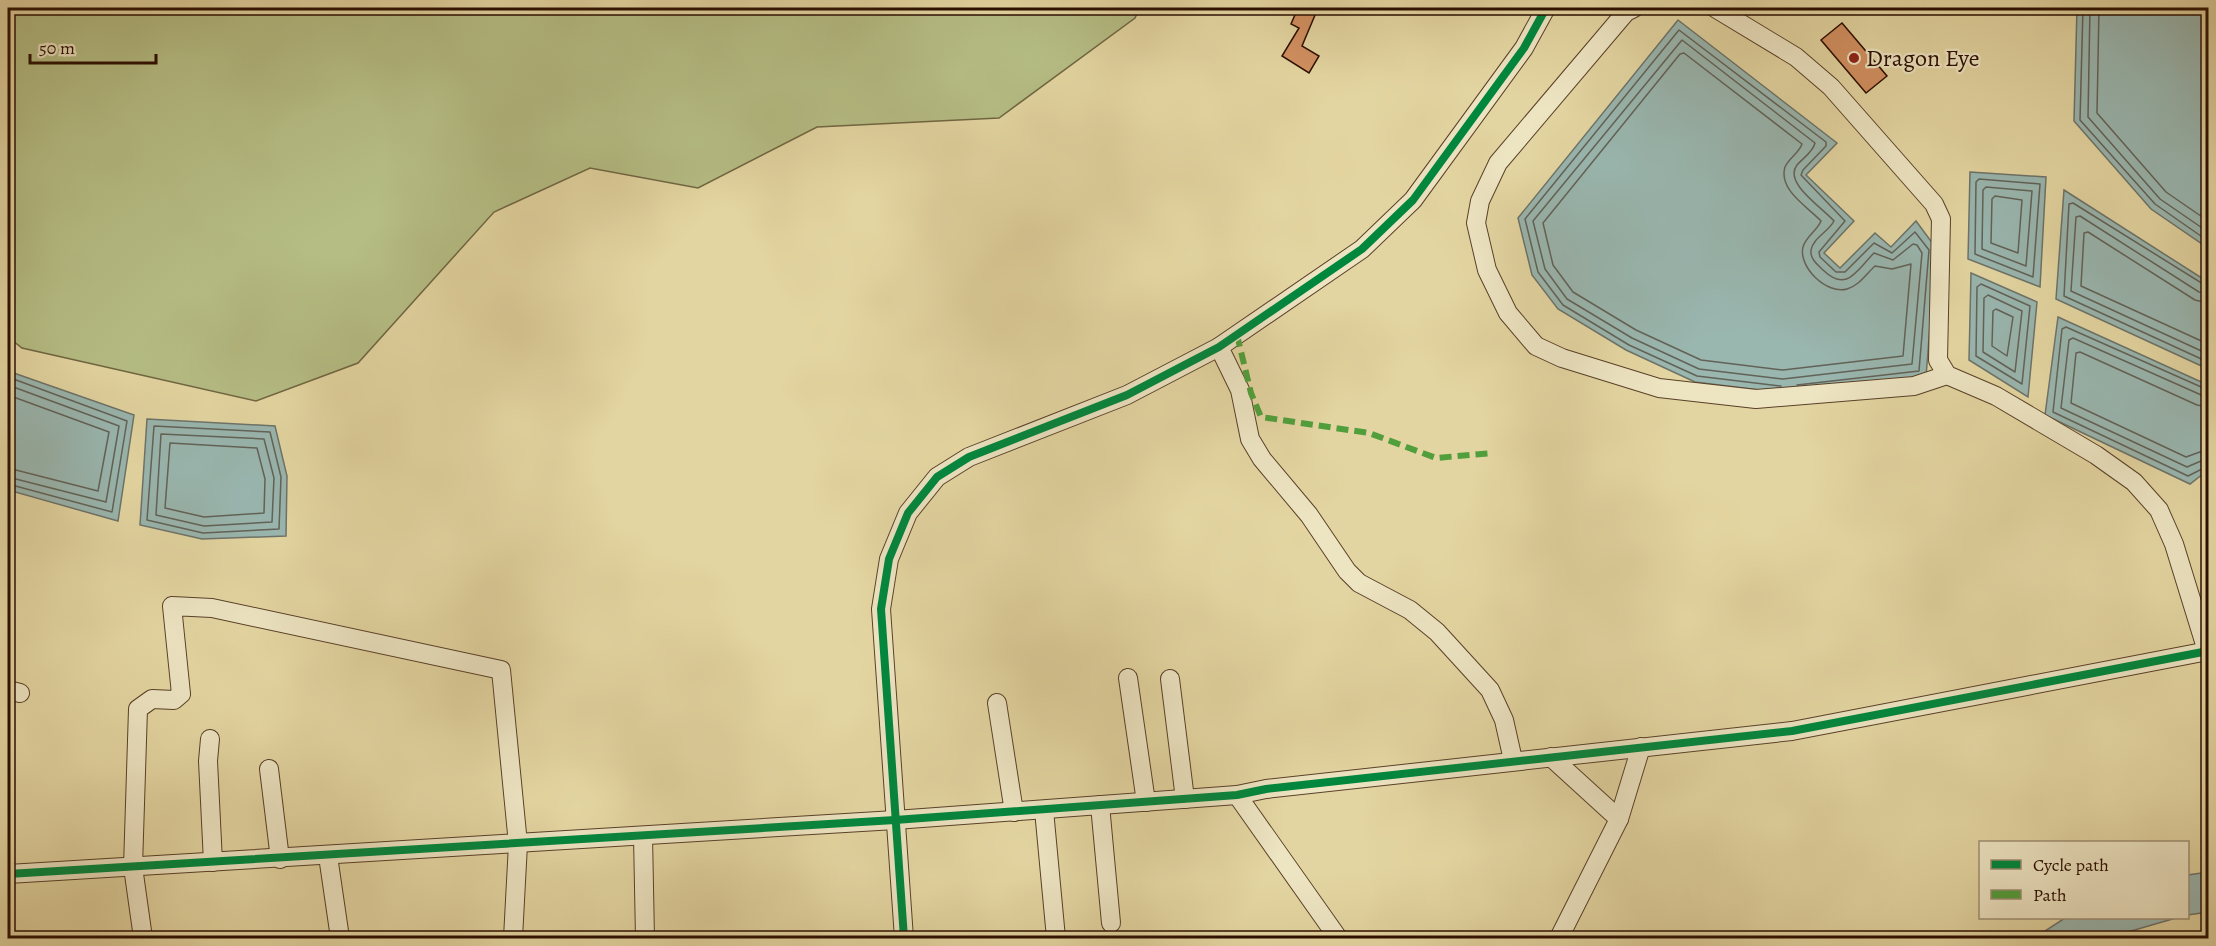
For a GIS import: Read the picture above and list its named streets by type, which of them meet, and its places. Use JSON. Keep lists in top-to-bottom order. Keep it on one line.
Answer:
{"places":["Dragon Eye"],"legend":["Cycle path","Path"],"scale_bar":"50 m"}
